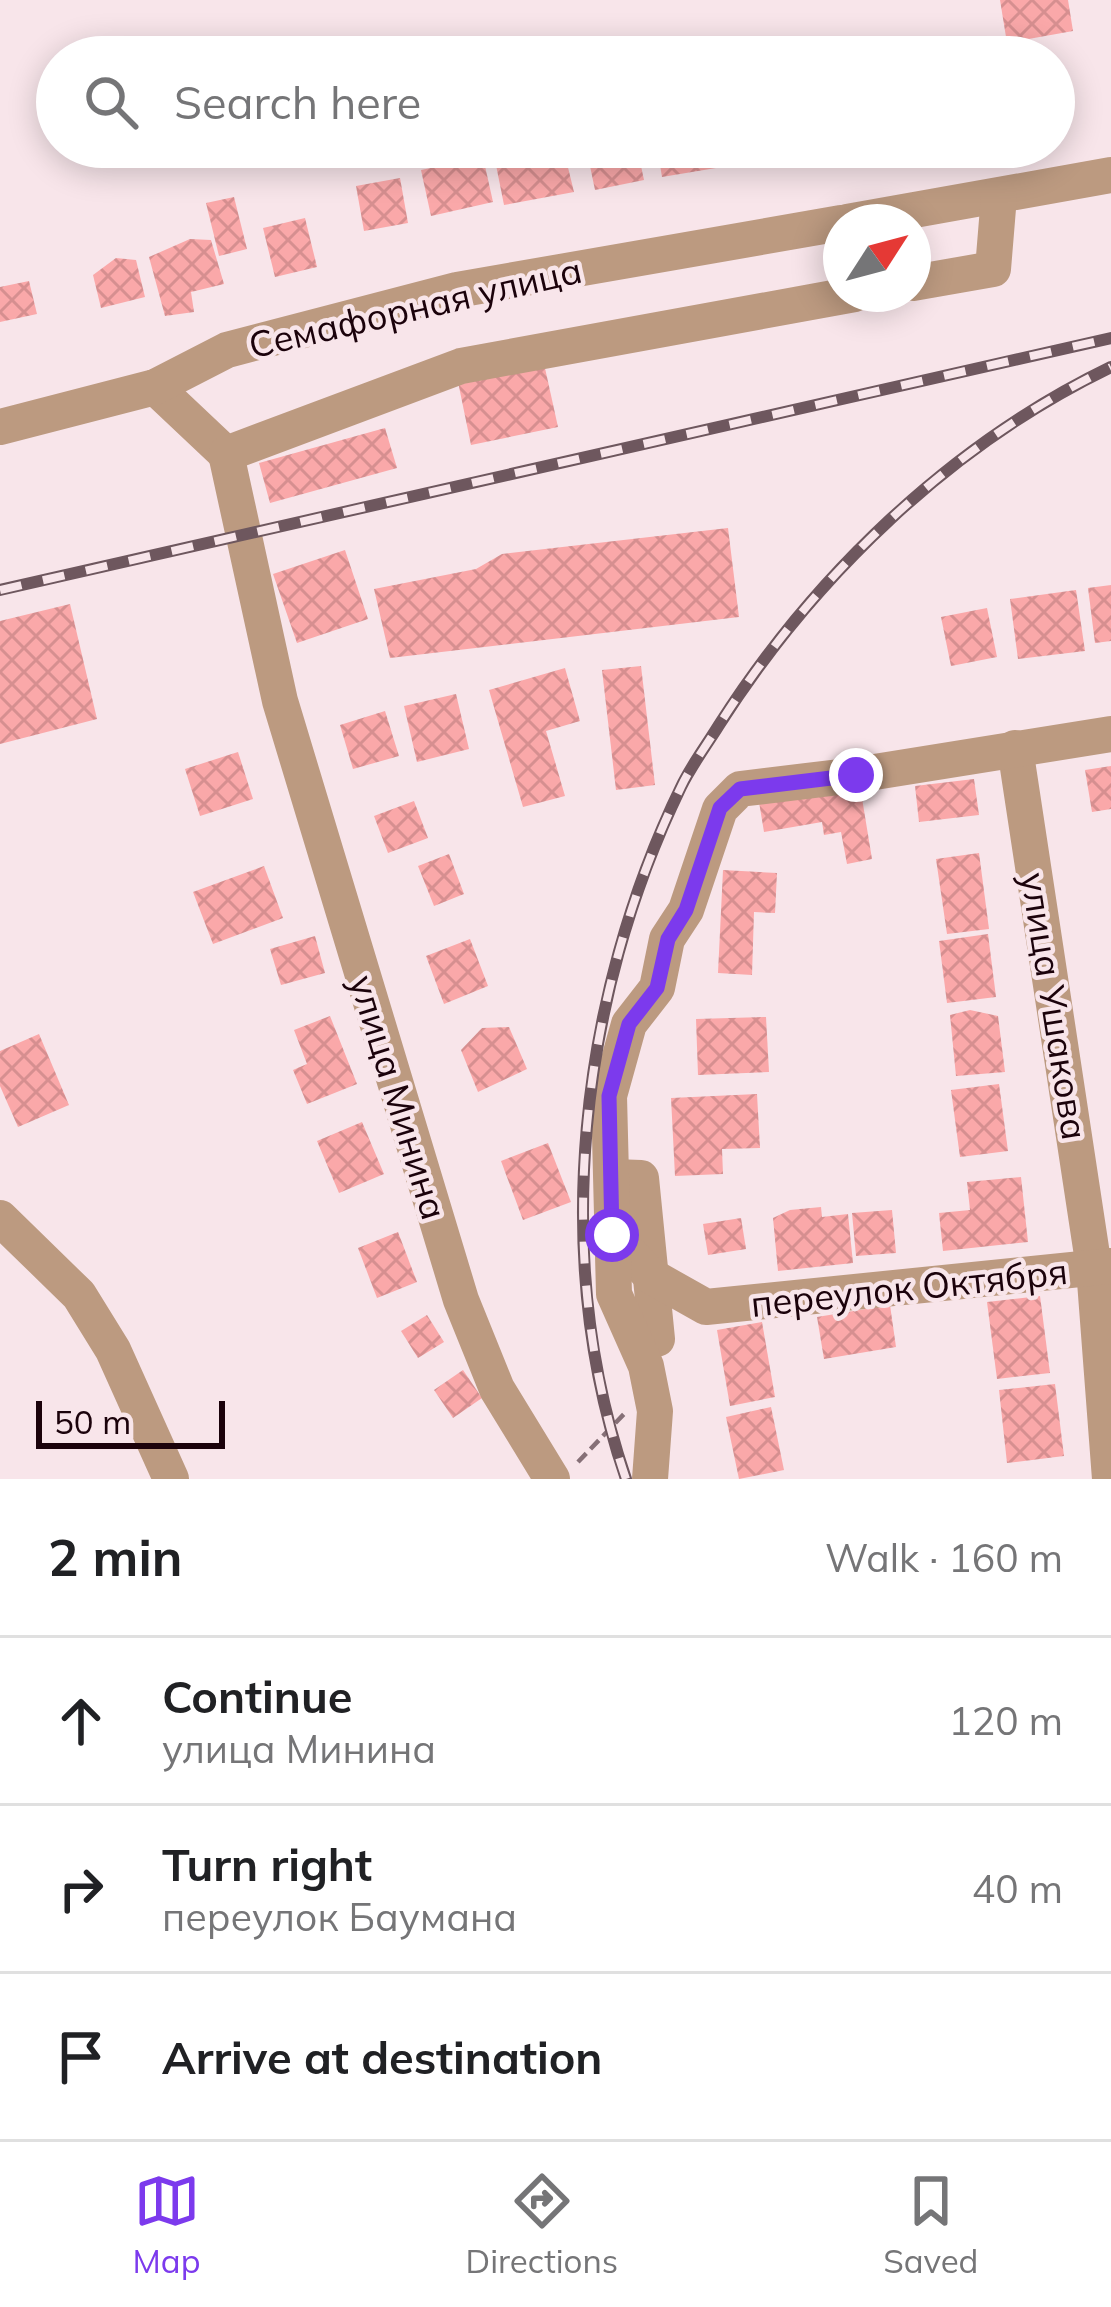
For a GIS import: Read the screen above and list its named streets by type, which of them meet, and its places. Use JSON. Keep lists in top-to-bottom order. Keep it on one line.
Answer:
{"streets":{"street":["Семафорная улица","улица Ушакова","улица Минина","переулок Октября"]},"crossings":[["улица Ушакова","переулок Октября"]],"scale_bar":"50 m","north":"top right","page":{"search":"Search here","scale":"50 m","heading":["2 min","Walk · 160 m"],"list":[["Continue","улица Минина","120 m"],["Turn right","переулок Баумана","40 m"],"Arrive at destination"],"nav":["Map","Directions","Saved"]}}
